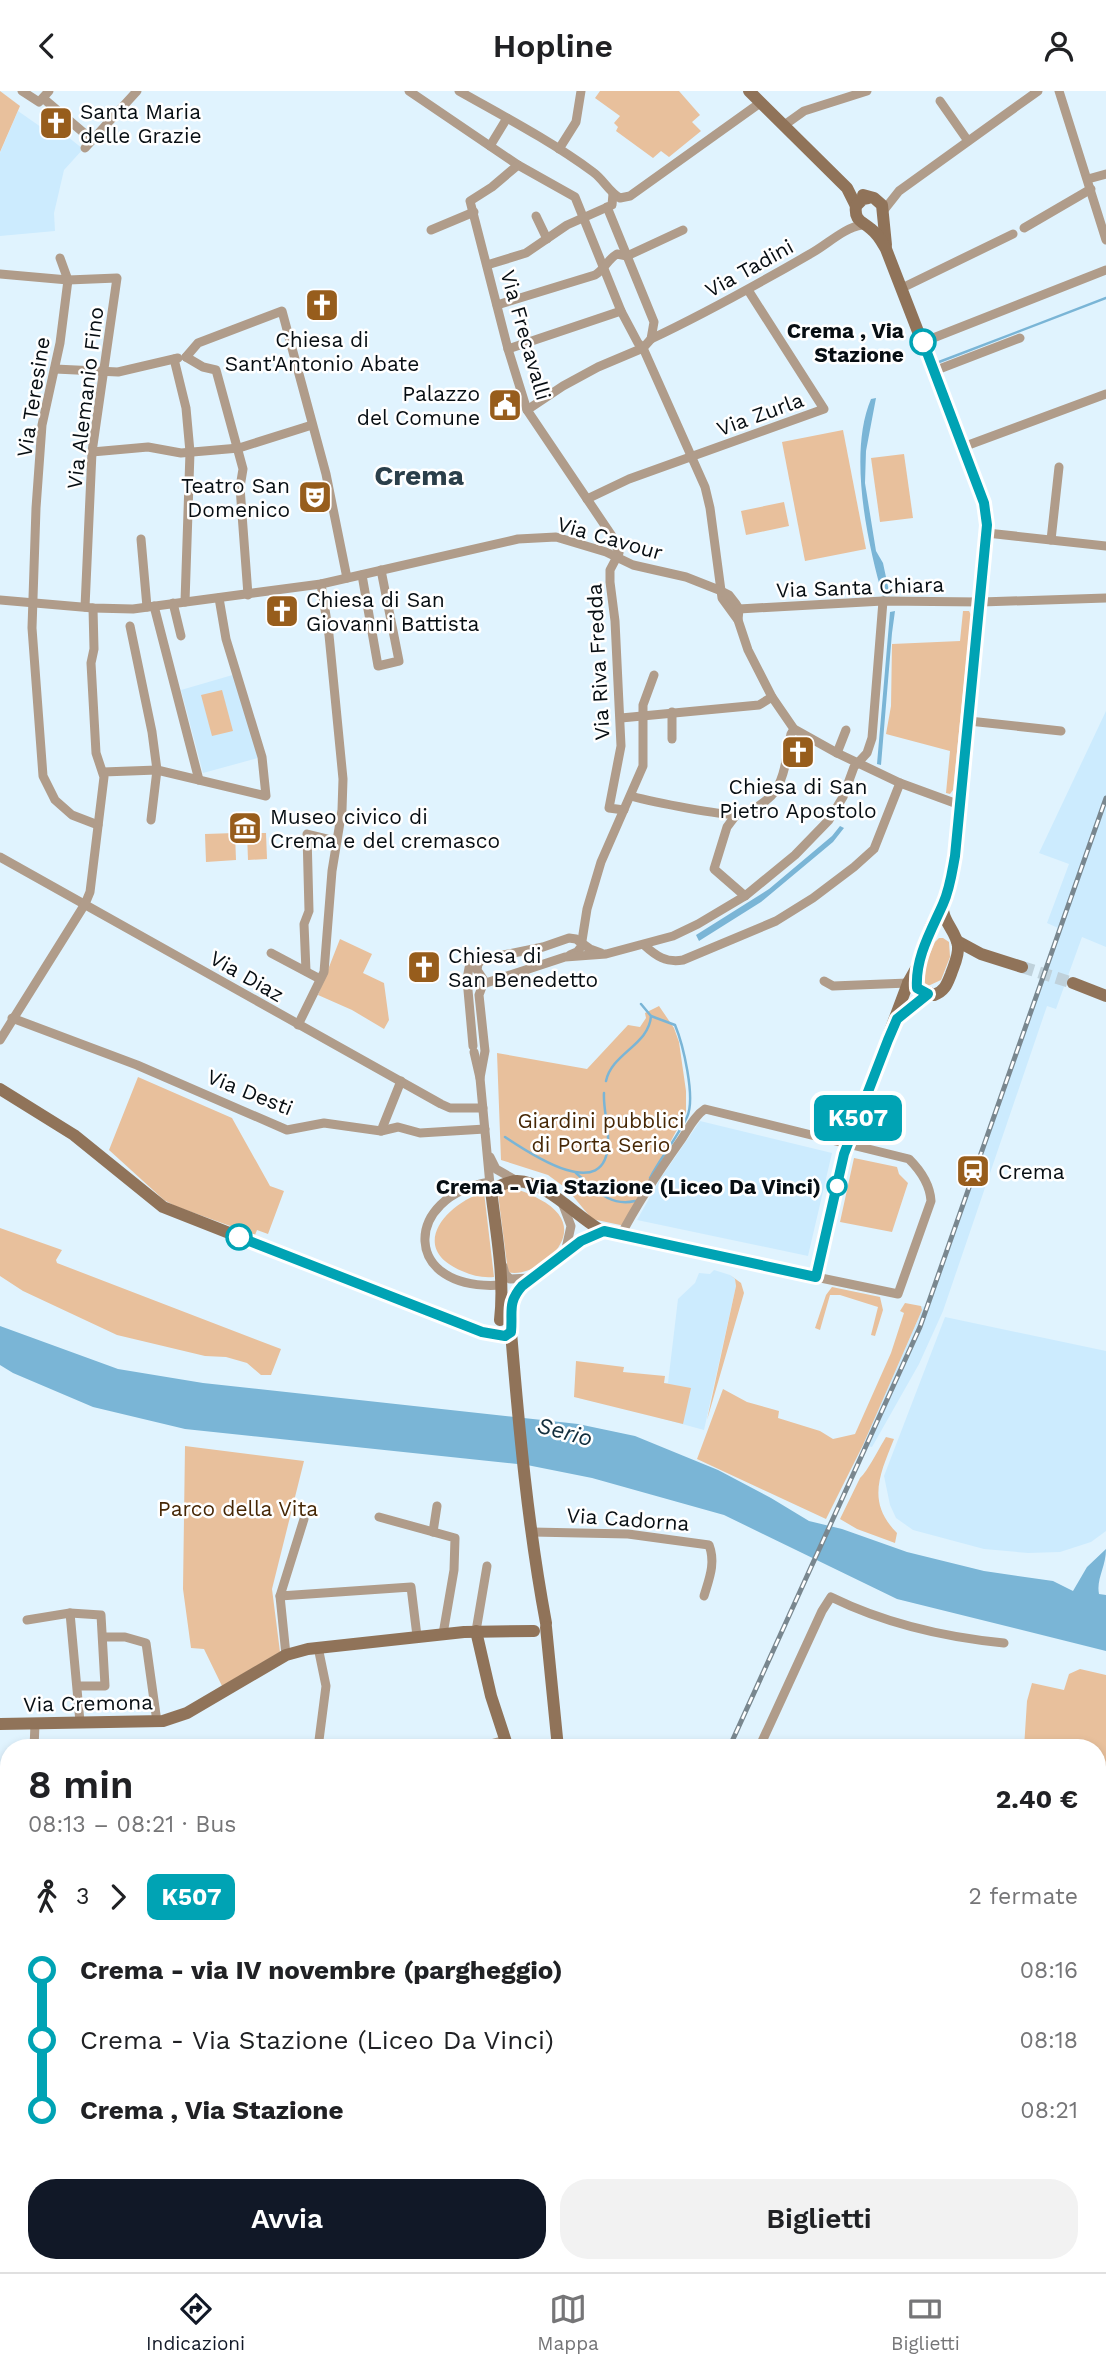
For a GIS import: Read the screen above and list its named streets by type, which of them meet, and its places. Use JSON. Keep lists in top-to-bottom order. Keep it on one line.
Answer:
{"streets":{"street":["Via Tadini","Via Frecavalli","Via Teresine","Via Alemanio Fino","Via Zurla","Via Cavour","Via Santa Chiara","Via Riva Fredda","Via Diaz","Via Desti","Via Cadorna","Via Cremona"]},"crossings":[["Via Tadini","Via Zurla"],["Via Frecavalli","Via Cavour"],["Via Frecavalli","Via Riva Fredda"],["Via Teresine","Via Alemanio Fino"],["Via Teresine","Via Cavour"],["Via Alemanio Fino","Via Cavour"],["Via Alemanio Fino","Via Diaz"],["Via Alemanio Fino","Via Desti"],["Via Cavour","Via Riva Fredda"]],"districts":["Crema"],"water":["Serio"],"parks":["Giardini pubblici di Porta Serio","Parco della Vita"],"places":{"church":["Santa Maria delle Grazie","Chiesa di Sant'Antonio Abate","Chiesa di San Giovanni Battista","Chiesa di San Pietro Apostolo","Chiesa di San Benedetto"],"other":["Crema , Via Stazione","Crema - Via Stazione (Liceo Da Vinci)"],"public building":["Palazzo del Comune"],"theatre":["Teatro San Domenico"],"museum":["Museo civico di Crema e del cremasco"],"station":["Crema"]},"lines":["bus line K507"],"page":{"header":"Hopline","on_map":"K507","heading":["8 min","08:13 – 08:21 · Bus","2.40 €"],"legs":["3","K507","2 fermate"],"list":[{"name":"Crema - via IV novembre (pargheggio)","value":"08:16"},{"name":"Crema - Via Stazione (Liceo Da Vinci)","value":"08:18"},{"name":"Crema , Via Stazione","value":"08:21"}],"buttons":["Avvia","Biglietti"],"tabs":["Indicazioni","Mappa","Biglietti"]}}
